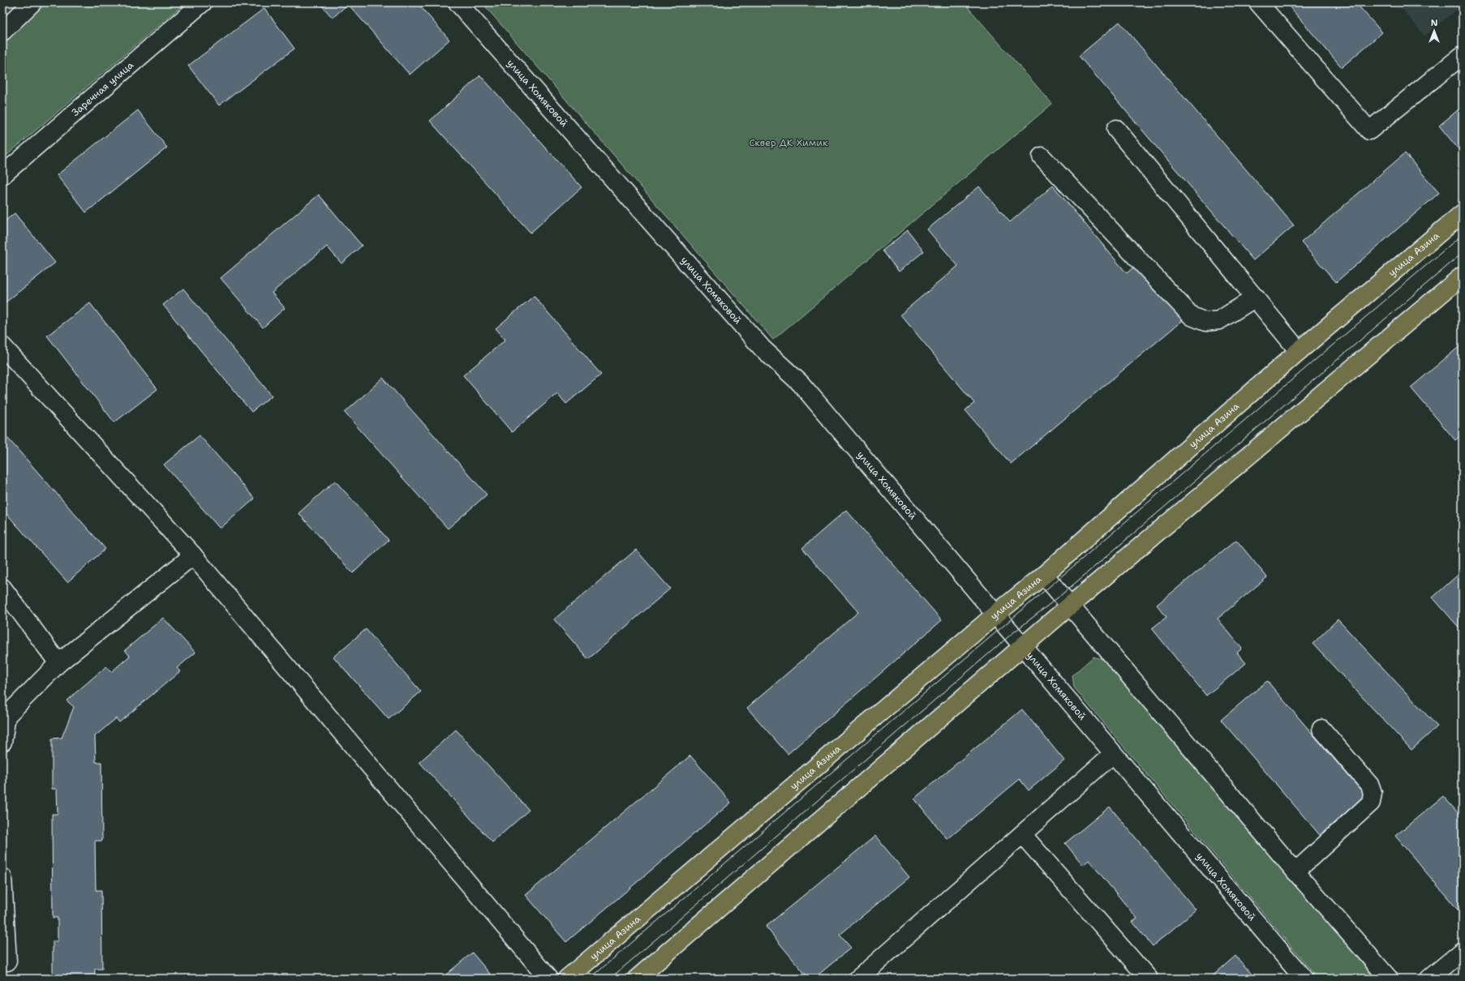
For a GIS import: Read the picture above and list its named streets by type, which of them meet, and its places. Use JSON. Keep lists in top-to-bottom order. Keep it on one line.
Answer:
{"streets":{"main road":["улица Азина"],"street":["Заречная улица","улица Хомяковой"]},"crossings":[["улица Хомяковой","улица Азина"]],"parks":["Сквер ДК Химик"],"north":"top"}
